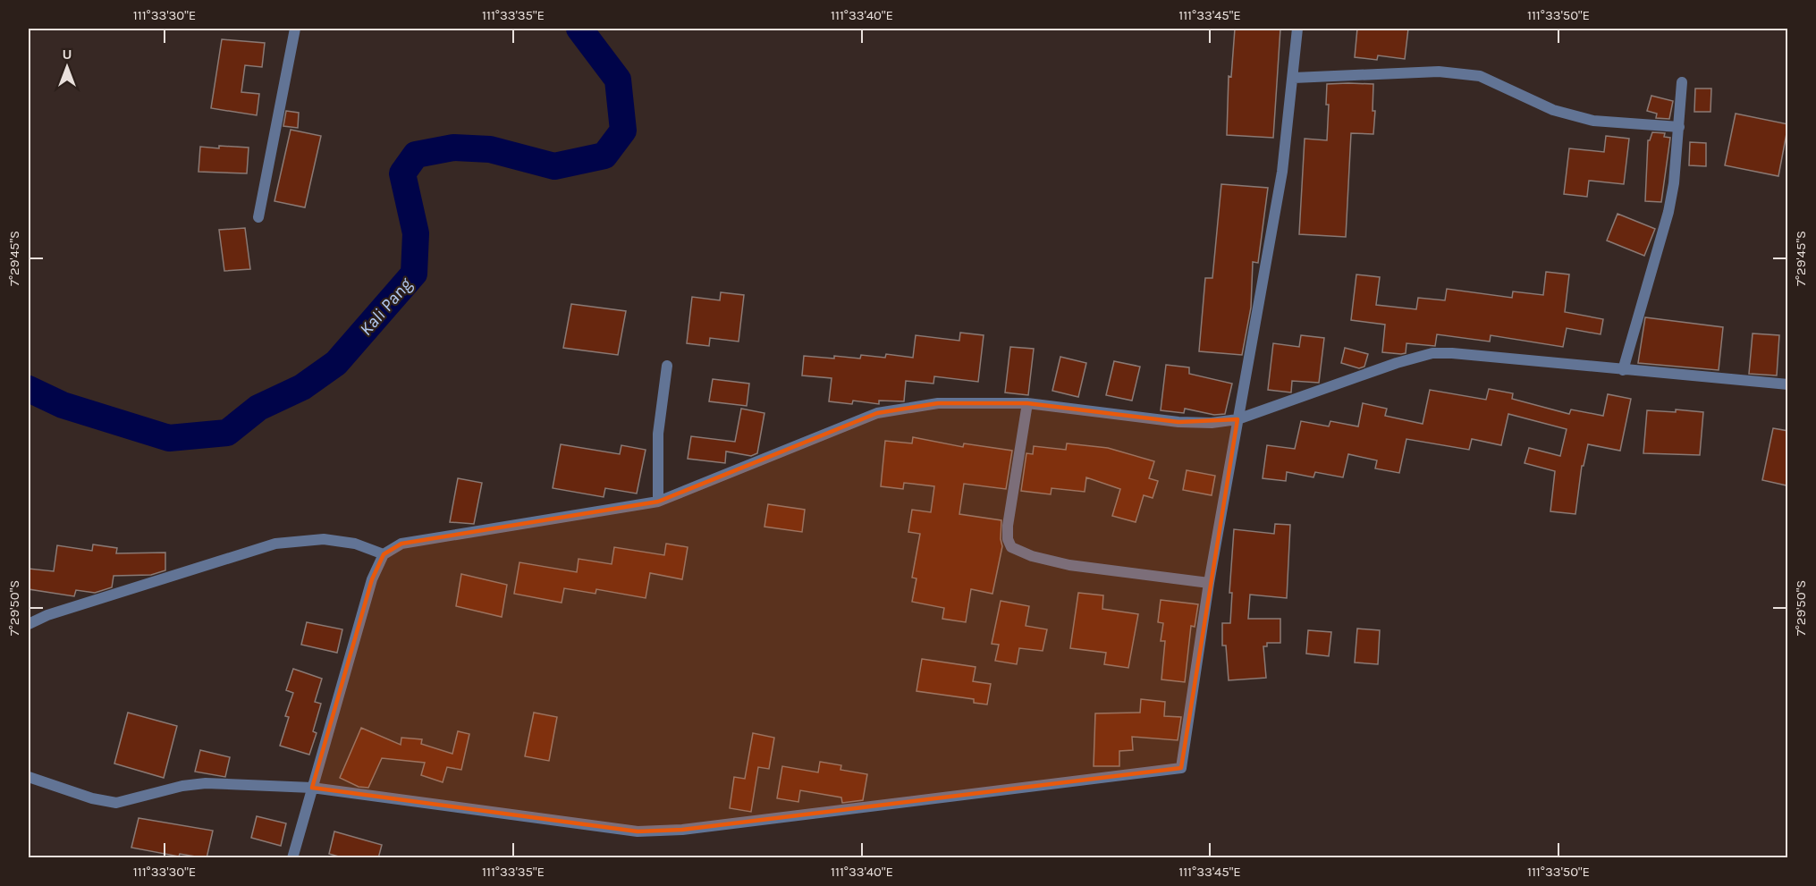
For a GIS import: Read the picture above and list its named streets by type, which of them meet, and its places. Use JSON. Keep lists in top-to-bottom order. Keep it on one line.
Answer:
{"water":["Kali Pang"],"north":"top","coordinates":["111°33'30\"E","111°33'35\"E","111°33'40\"E","111°33'45\"E","111°33'50\"E","7°29'45\"S","7°29'50\"S"]}
